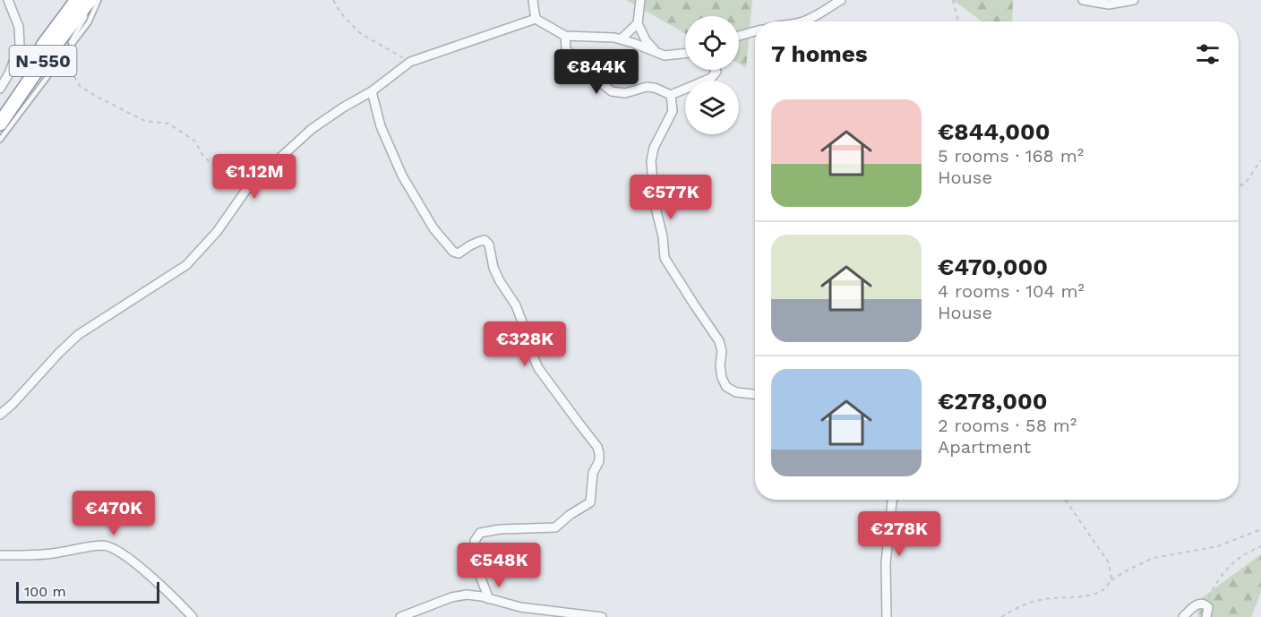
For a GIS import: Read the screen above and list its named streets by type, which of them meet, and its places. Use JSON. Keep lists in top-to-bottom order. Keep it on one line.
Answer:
{"streets":{"highway":["N-550"]},"scale_bar":"100 m","page":{"heading":"7 homes","price":["€844K","€1.12M","€577K","€328K","€470K","€278K","€548K"],"list":[{"name":"€844,000","note":"5 rooms · 168 m² · House"},{"name":"€470,000","note":"4 rooms · 104 m² · House"},{"name":"€278,000","note":"2 rooms · 58 m² · Apartment"}],"scale":"100 m"}}
